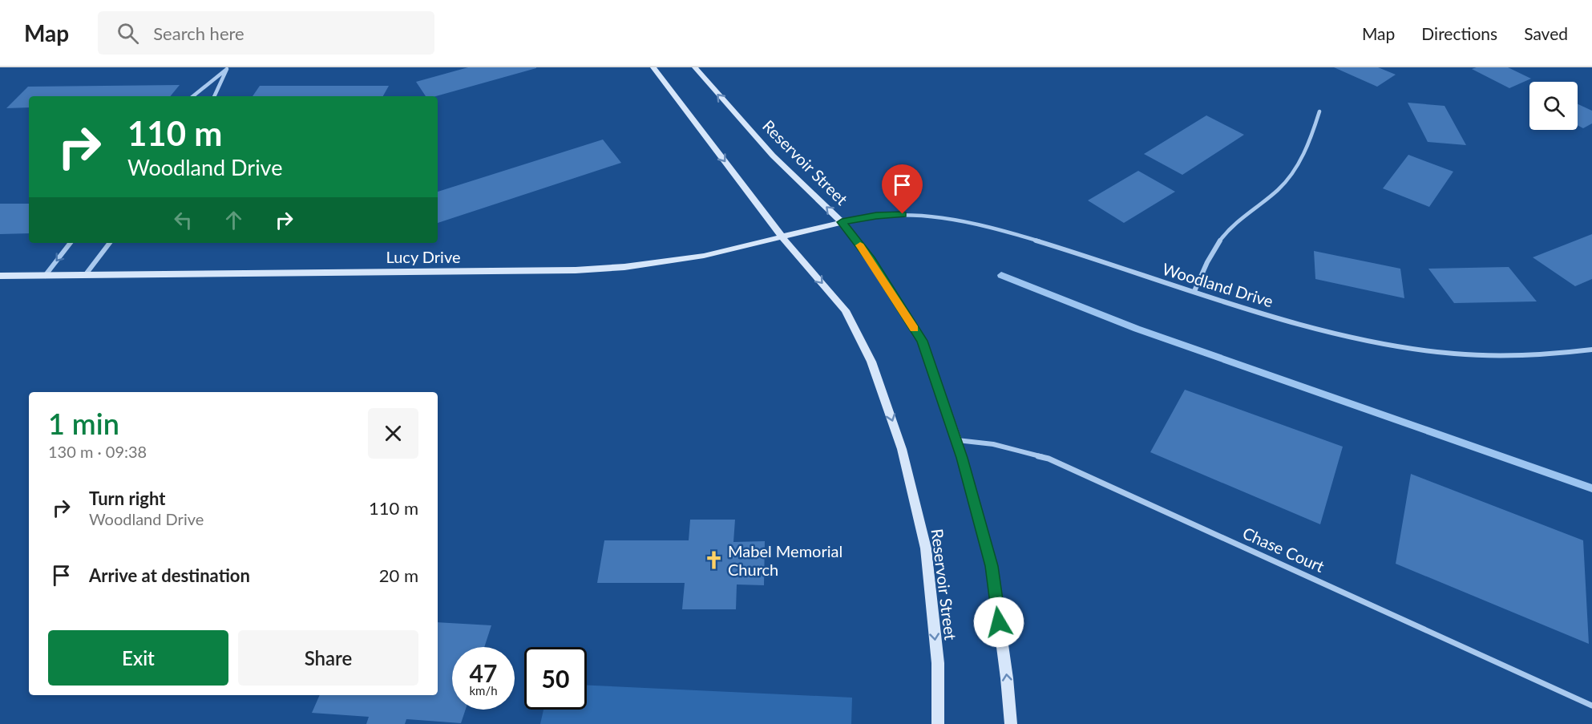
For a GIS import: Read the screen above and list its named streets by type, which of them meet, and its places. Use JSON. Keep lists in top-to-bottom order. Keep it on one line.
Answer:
{"streets":{"main road":["Reservoir Street","Lucy Drive"],"street":["Woodland Drive","Chase Court"]},"crossings":[["Reservoir Street","Lucy Drive"],["Reservoir Street","Woodland Drive"],["Reservoir Street","Chase Court"],["Lucy Drive","Woodland Drive"]],"places":{"church":["Mabel Memorial Church"]},"page":{"header":"Map","search":"Search here","nav":["Map","Directions","Saved"],"turn":["110 m","Woodland Drive"],"heading":["1 min","130 m · 09:38"],"list":[{"name":"Turn right","note":"Woodland Drive","value":"110 m"},{"name":"Arrive at destination","value":"20 m"}],"buttons":["Exit","Share"],"speed":"47 km/h","limit":"50"}}
